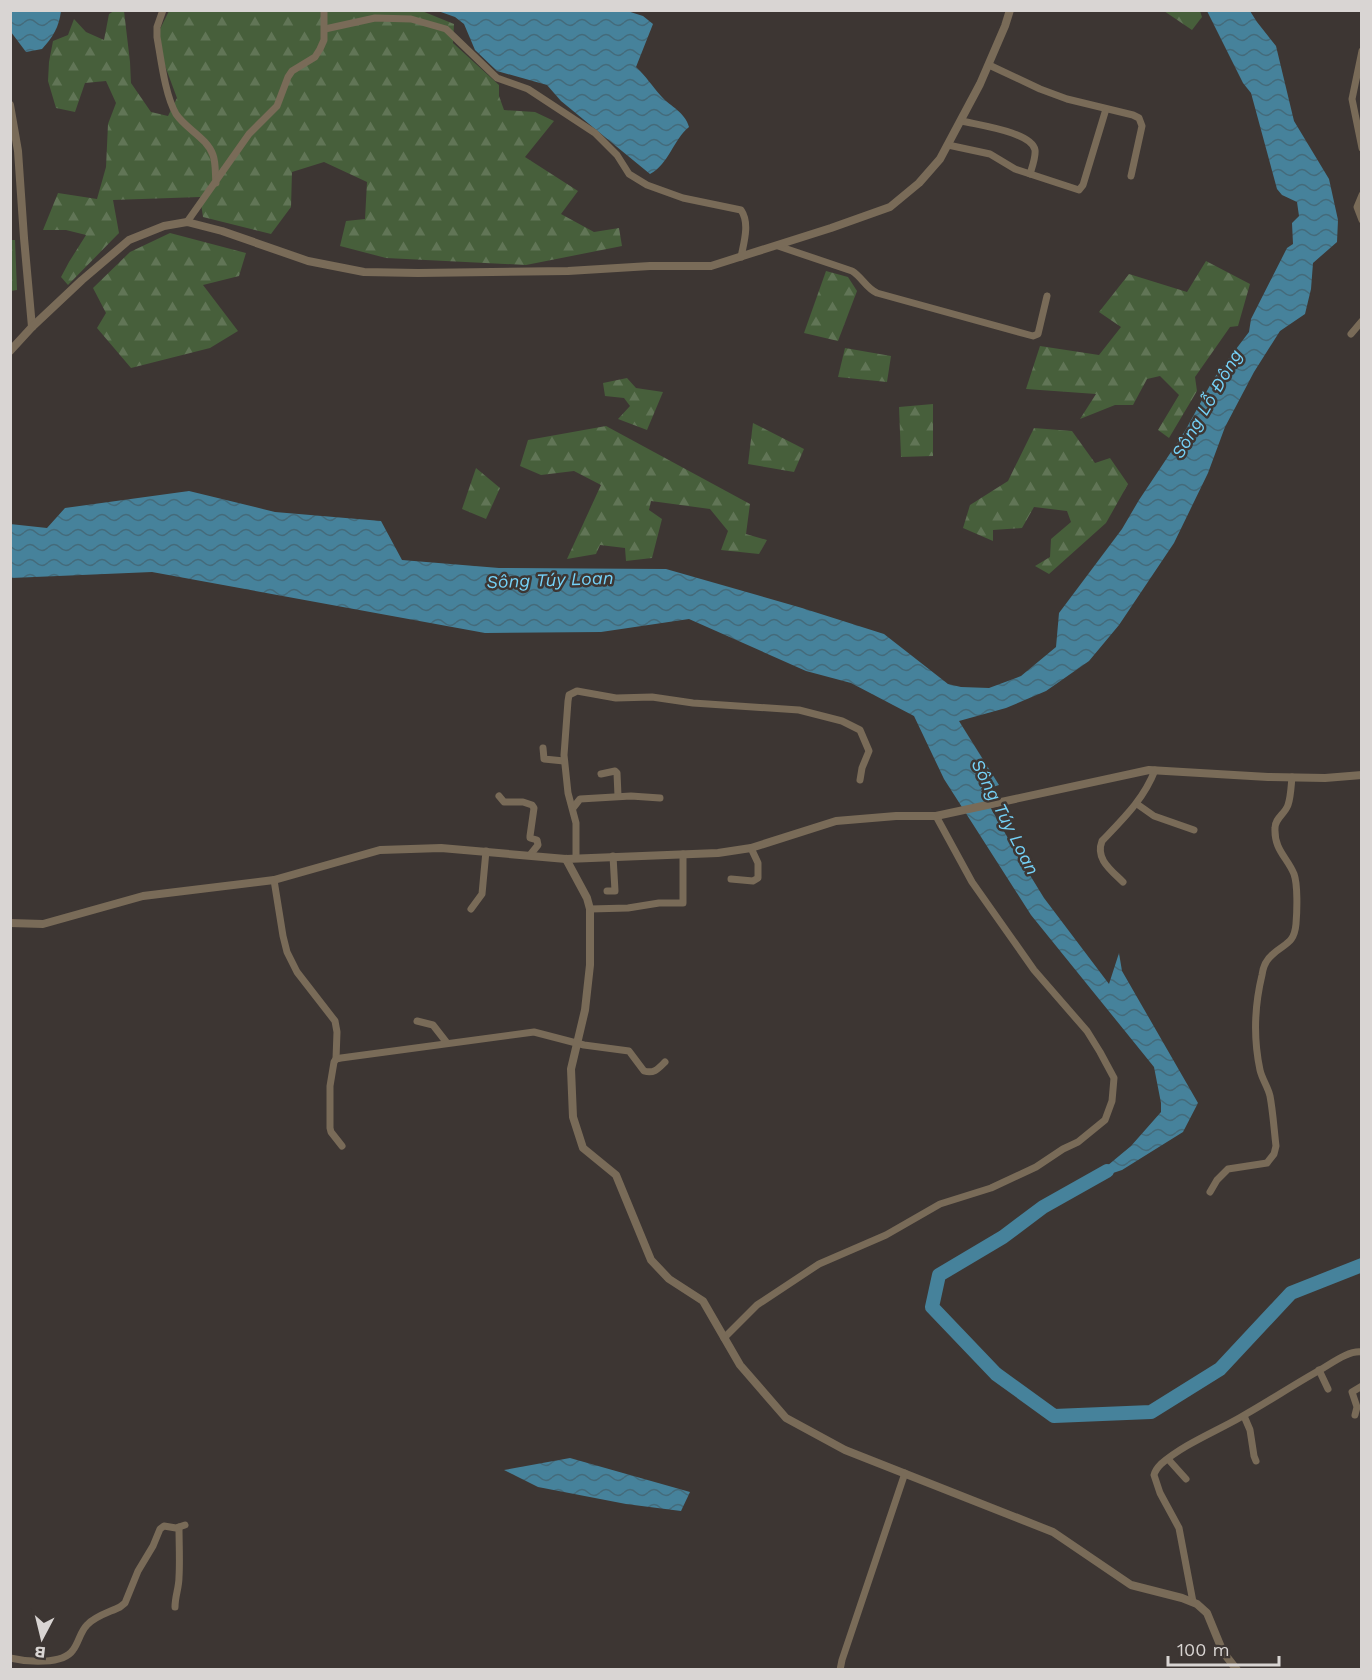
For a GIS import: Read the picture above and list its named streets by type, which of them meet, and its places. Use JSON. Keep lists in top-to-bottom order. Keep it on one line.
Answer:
{"water":["Sông Lỗ Đông","Sông Túy Loan"],"scale_bar":"100 m","north":"bottom"}
